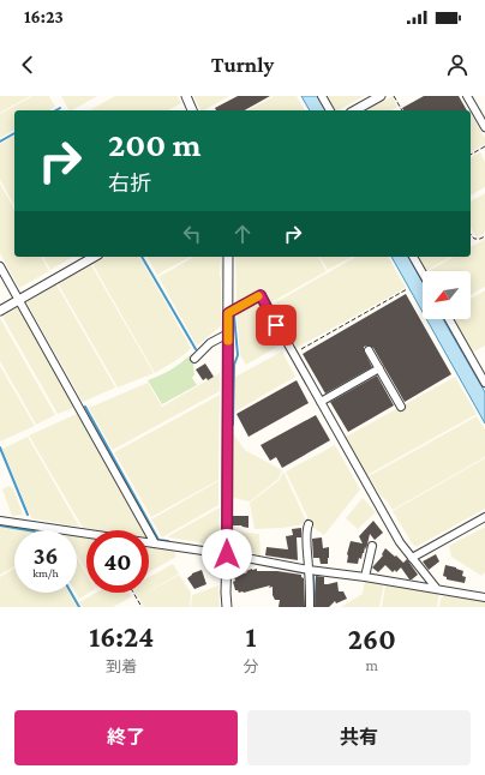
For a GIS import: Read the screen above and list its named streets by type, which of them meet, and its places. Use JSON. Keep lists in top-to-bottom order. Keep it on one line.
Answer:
{"north":"bottom left","page":{"status":"16:23","header":"Turnly","turn":["200 m","右折"],"speed":"36 km/h","limit":"40","eta":["16:24","到着","1","分","260","m"],"buttons":["終了","共有"]}}
